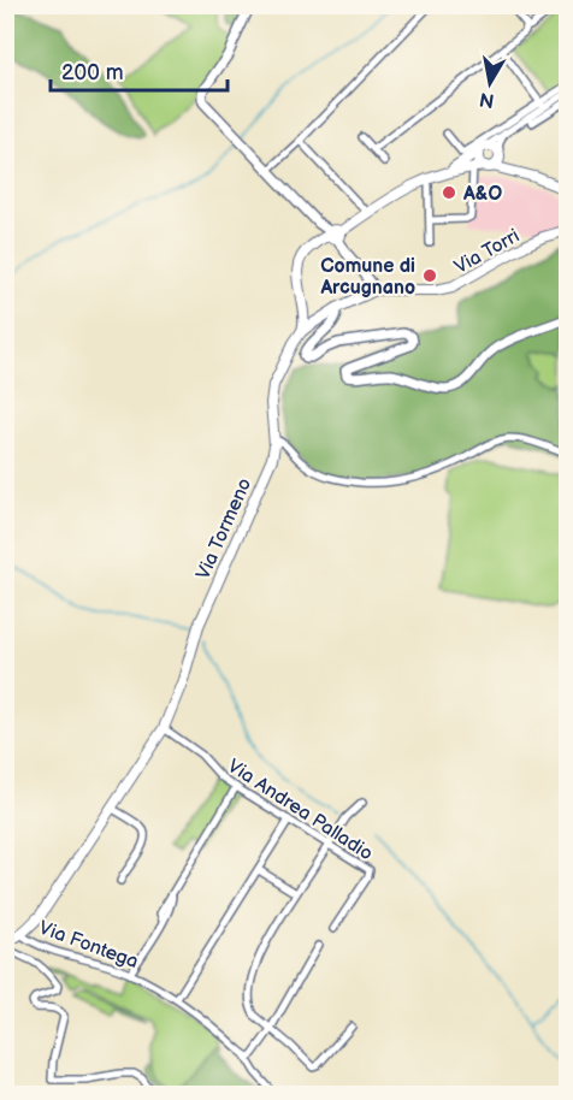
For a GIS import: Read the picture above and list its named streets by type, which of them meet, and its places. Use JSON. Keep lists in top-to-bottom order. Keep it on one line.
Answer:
{"streets":{"main road":["Via Torri","Via Tormeno"],"street":["Via Andrea Palladio","Via Fontega"]},"crossings":[["Via Torri","Via Tormeno"],["Via Tormeno","Via Andrea Palladio"],["Via Tormeno","Via Fontega"]],"places":["A&O","Comune di Arcugnano"],"scale_bar":"200 m","north":"bottom"}
